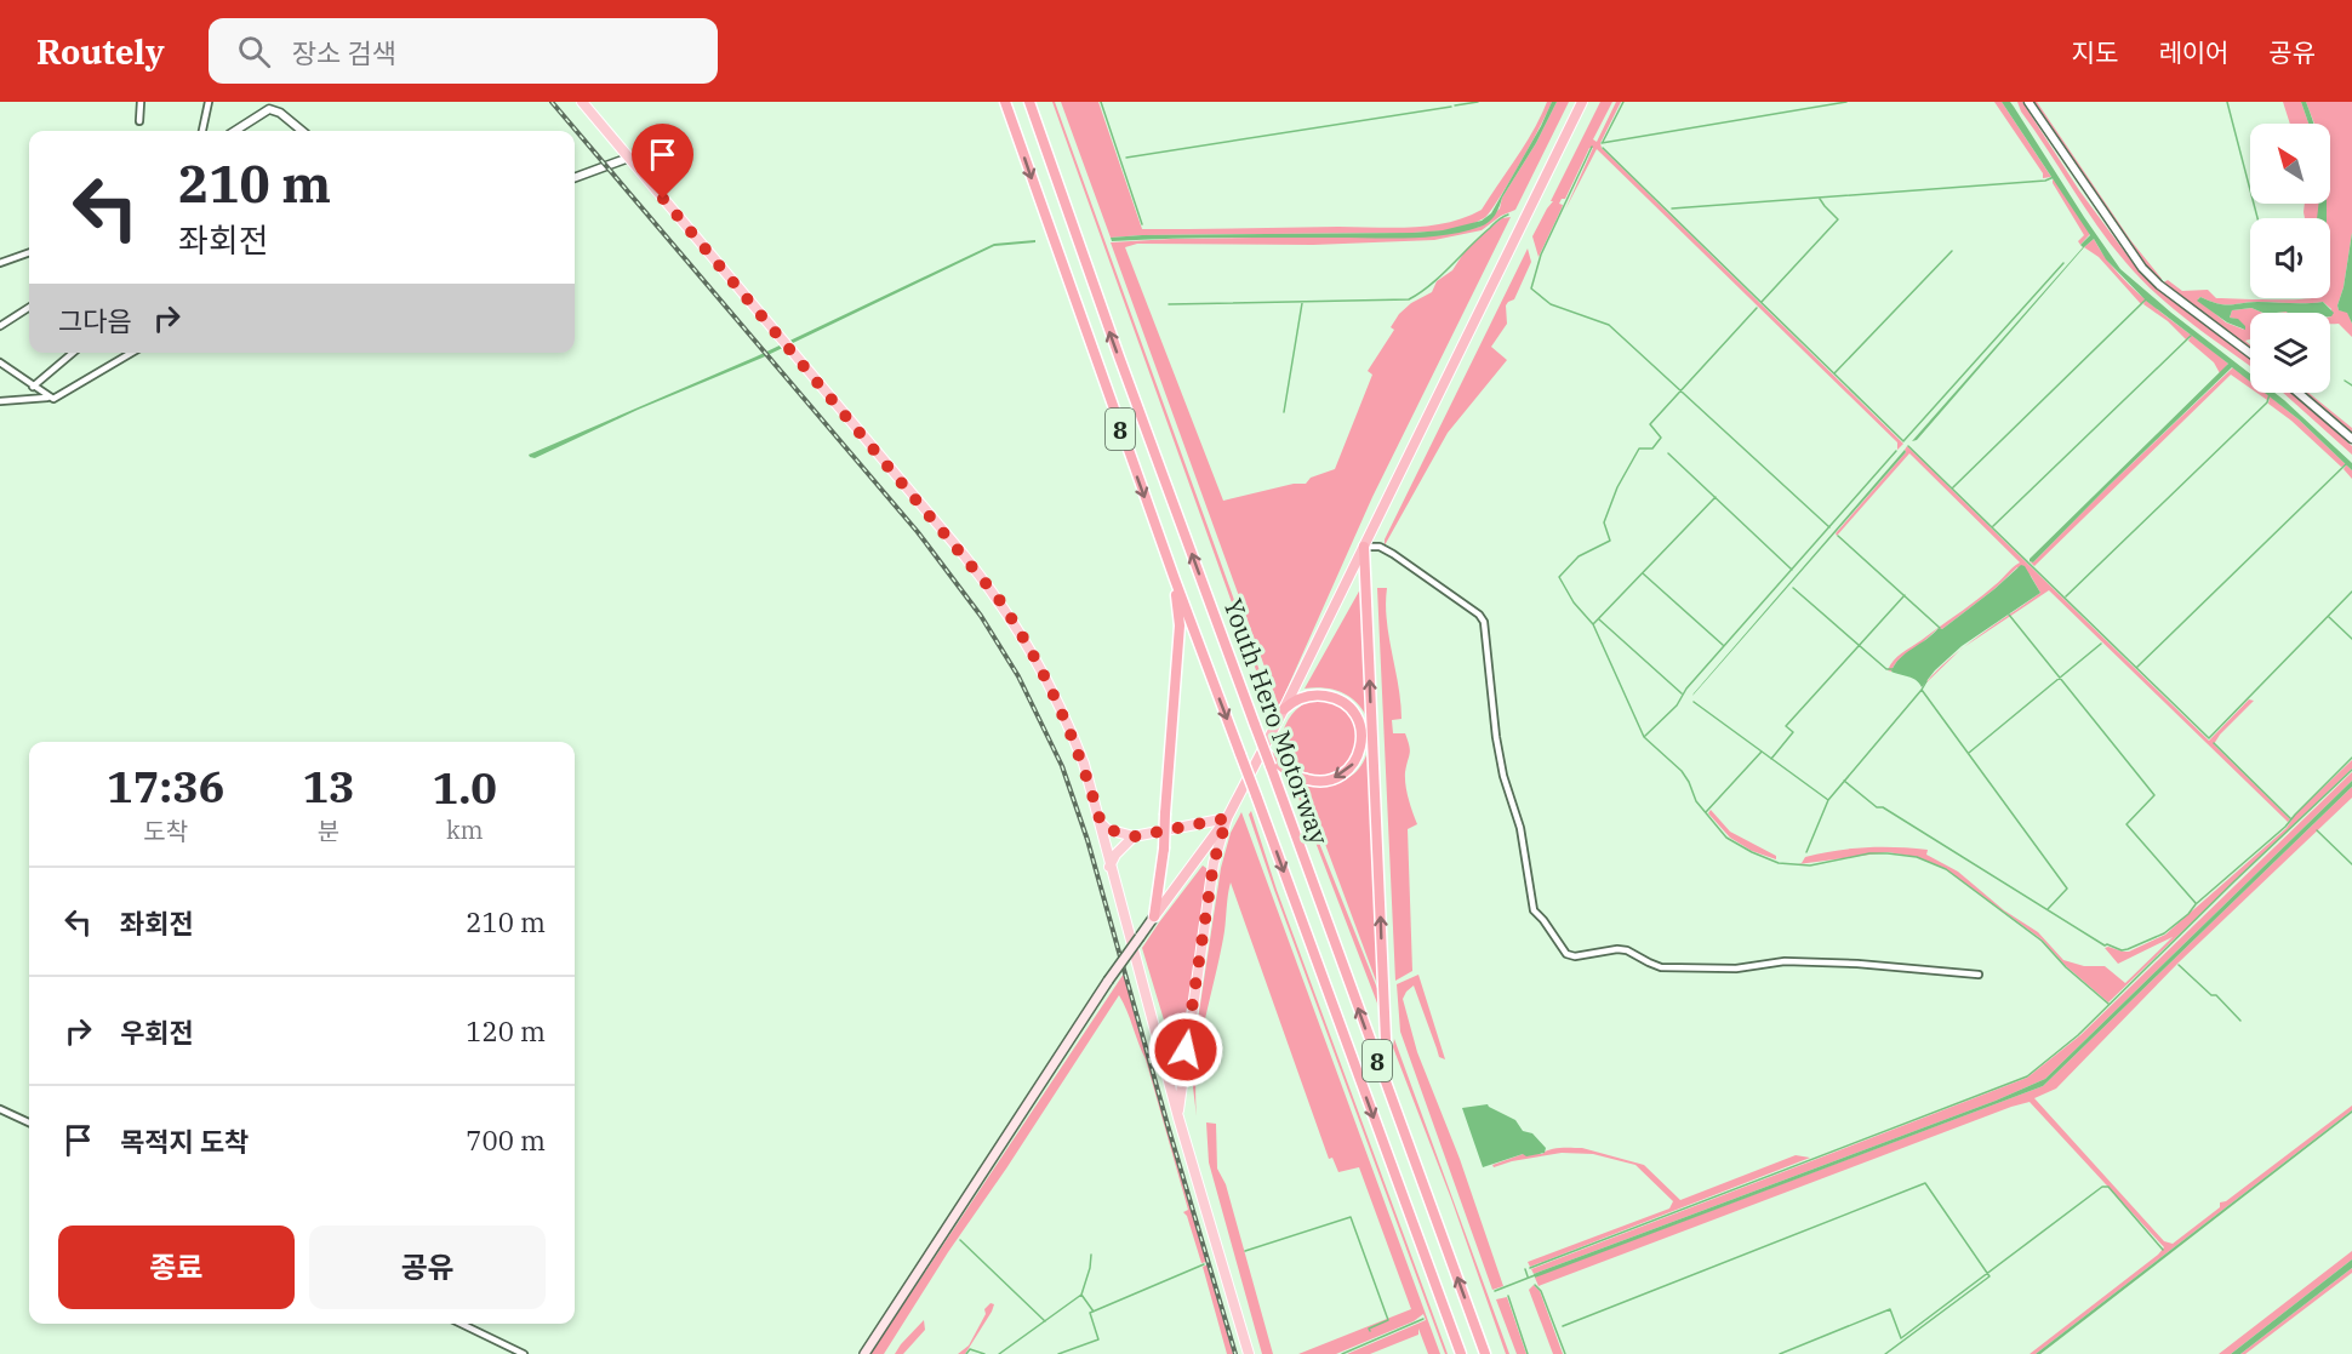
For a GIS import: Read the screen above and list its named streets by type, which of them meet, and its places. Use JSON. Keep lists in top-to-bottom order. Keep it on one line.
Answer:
{"streets":{"highway":["8","Youth Hero Motorway"]},"north":"top left","page":{"header":"Routely","search":"장소 검색","nav":["지도","레이어","공유"],"turn":["210 m","좌회전"],"then":"그다음","eta":["17:36","도착","13","분","1.0","km"],"list":[{"name":"좌회전","value":"210 m"},{"name":"우회전","value":"120 m"},{"name":"목적지 도착","value":"700 m"}],"buttons":["종료","공유"]}}
